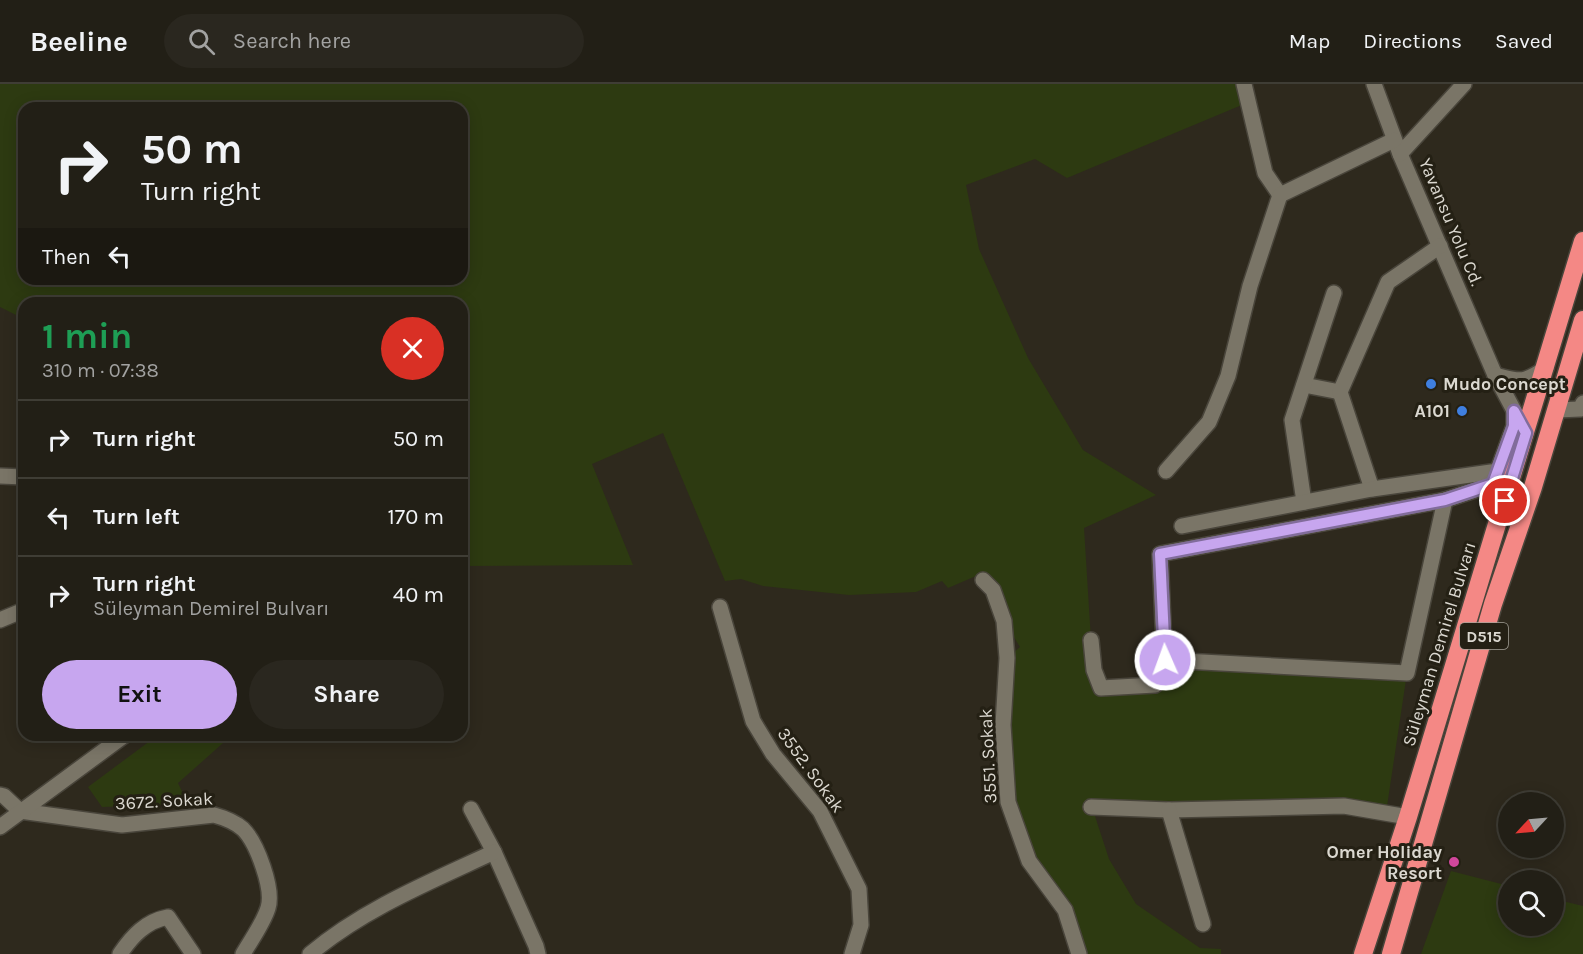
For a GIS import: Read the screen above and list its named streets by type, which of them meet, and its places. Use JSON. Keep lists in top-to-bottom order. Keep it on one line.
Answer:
{"streets":{"highway":["D515","Süleyman Demirel Bulvarı"],"street":["Yavansu Yolu Cd.","3551. Sokak","3552. Sokak","3672. Sokak"]},"crossings":[["Yavansu Yolu Cd.","Süleyman Demirel Bulvarı"]],"places":["Mudo Concept","A101","Omer Holiday Resort"],"north":"bottom left","page":{"header":"Beeline","search":"Search here","nav":["Map","Directions","Saved"],"turn":["50 m","Turn right"],"then":"Then","heading":["1 min","310 m · 07:38"],"list":[{"name":"Turn right","value":"50 m"},{"name":"Turn left","value":"170 m"},{"name":"Turn right","note":"Süleyman Demirel Bulvarı","value":"40 m"}],"buttons":["Exit","Share"]}}
